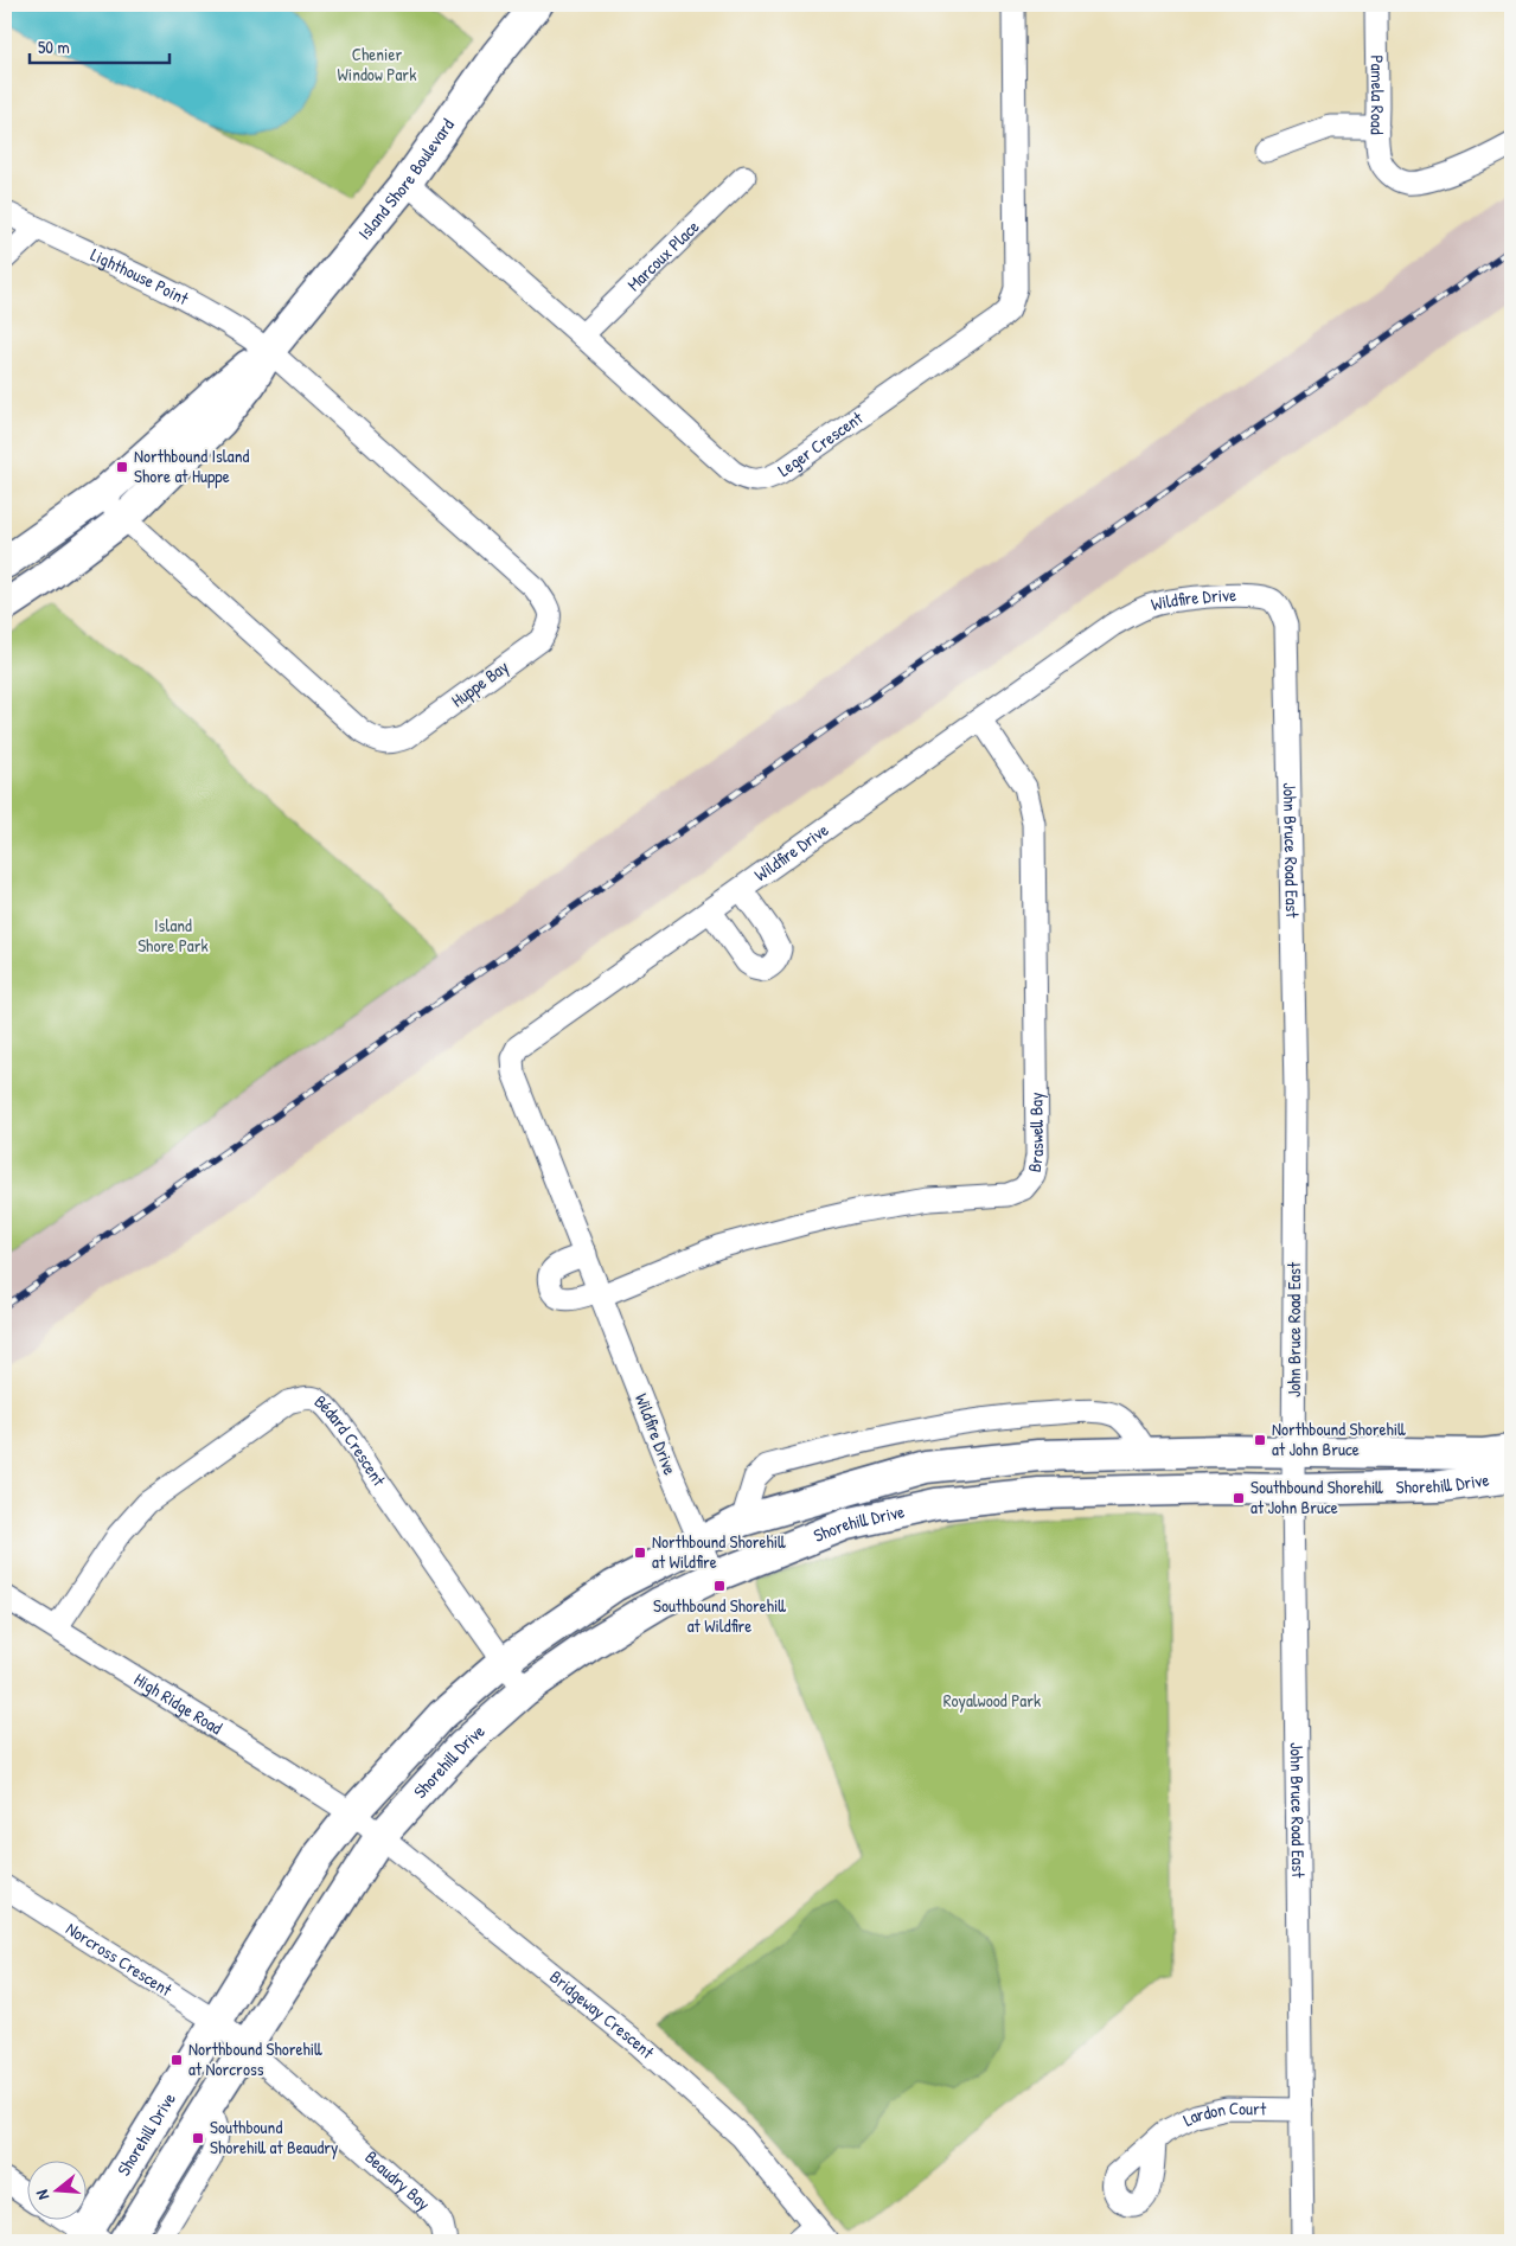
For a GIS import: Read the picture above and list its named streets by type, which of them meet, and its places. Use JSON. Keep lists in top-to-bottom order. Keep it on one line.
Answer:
{"streets":{"street":["Pamela Road","Island Shore Boulevard","Marcoux Place","Lighthouse Point","Leger Crescent","Wildfire Drive","Huppe Bay","John Bruce Road East","Braswell Bay","Bédard Crescent","Shorehill Drive","High Ridge Road","Norcross Crescent","Bridgeway Crescent","Lardon Court","Beaudry Bay"]},"crossings":[["Island Shore Boulevard","Lighthouse Point"],["Island Shore Boulevard","Leger Crescent"],["Island Shore Boulevard","Huppe Bay"],["Marcoux Place","Leger Crescent"],["Lighthouse Point","Huppe Bay"],["Wildfire Drive","John Bruce Road East"],["Wildfire Drive","Braswell Bay"],["Wildfire Drive","Shorehill Drive"],["John Bruce Road East","Shorehill Drive"],["John Bruce Road East","Lardon Court"],["Bédard Crescent","Shorehill Drive"],["Bédard Crescent","High Ridge Road"],["Shorehill Drive","High Ridge Road"],["Shorehill Drive","Norcross Crescent"],["Shorehill Drive","Bridgeway Crescent"],["Shorehill Drive","Beaudry Bay"],["High Ridge Road","Bridgeway Crescent"],["Norcross Crescent","Beaudry Bay"]],"parks":["Chenier Window Park","Island Shore Park","Royalwood Park"],"places":{"transit":["Northbound Island Shore at Huppe","Northbound Shorehill at John Bruce","Southbound Shorehill at John Bruce","Northbound Shorehill at Wildfire","Southbound Shorehill at Wildfire","Northbound Shorehill at Norcross","Southbound Shorehill at Beaudry"]},"scale_bar":"50 m","north":"left"}
